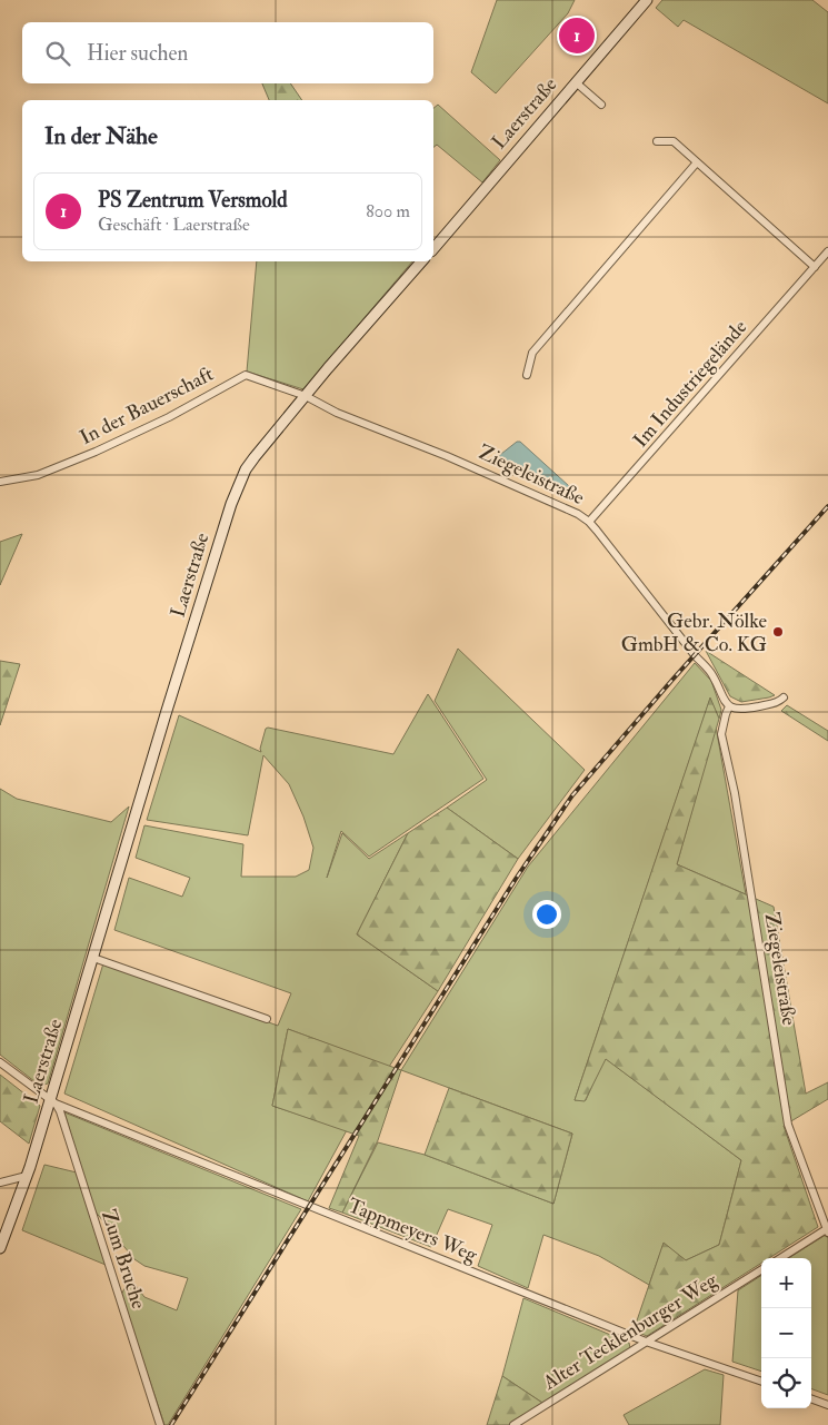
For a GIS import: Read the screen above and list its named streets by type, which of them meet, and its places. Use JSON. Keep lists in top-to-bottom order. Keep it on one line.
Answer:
{"streets":{"main road":["Laerstraße"],"street":["Im Industriegelände","In der Bauerschaft","Ziegeleistraße","Tappmeyers Weg","Zum Bruche","Alter Tecklenburger Weg"]},"crossings":[["Laerstraße","In der Bauerschaft"],["Laerstraße","Ziegeleistraße"],["Laerstraße","Tappmeyers Weg"],["Laerstraße","Zum Bruche"],["Im Industriegelände","Ziegeleistraße"],["In der Bauerschaft","Ziegeleistraße"],["Tappmeyers Weg","Zum Bruche"],["Tappmeyers Weg","Alter Tecklenburger Weg"]],"places":["Gebr. Nölke GmbH & Co. KG"],"page":{"pins":"1","search":"Hier suchen","heading":"In der Nähe","list":[{"mark":"1","name":"PS Zentrum Versmold","note":"Geschäft · Laerstraße","value":"800 m"}],"map_buttons":["+","−"]}}
